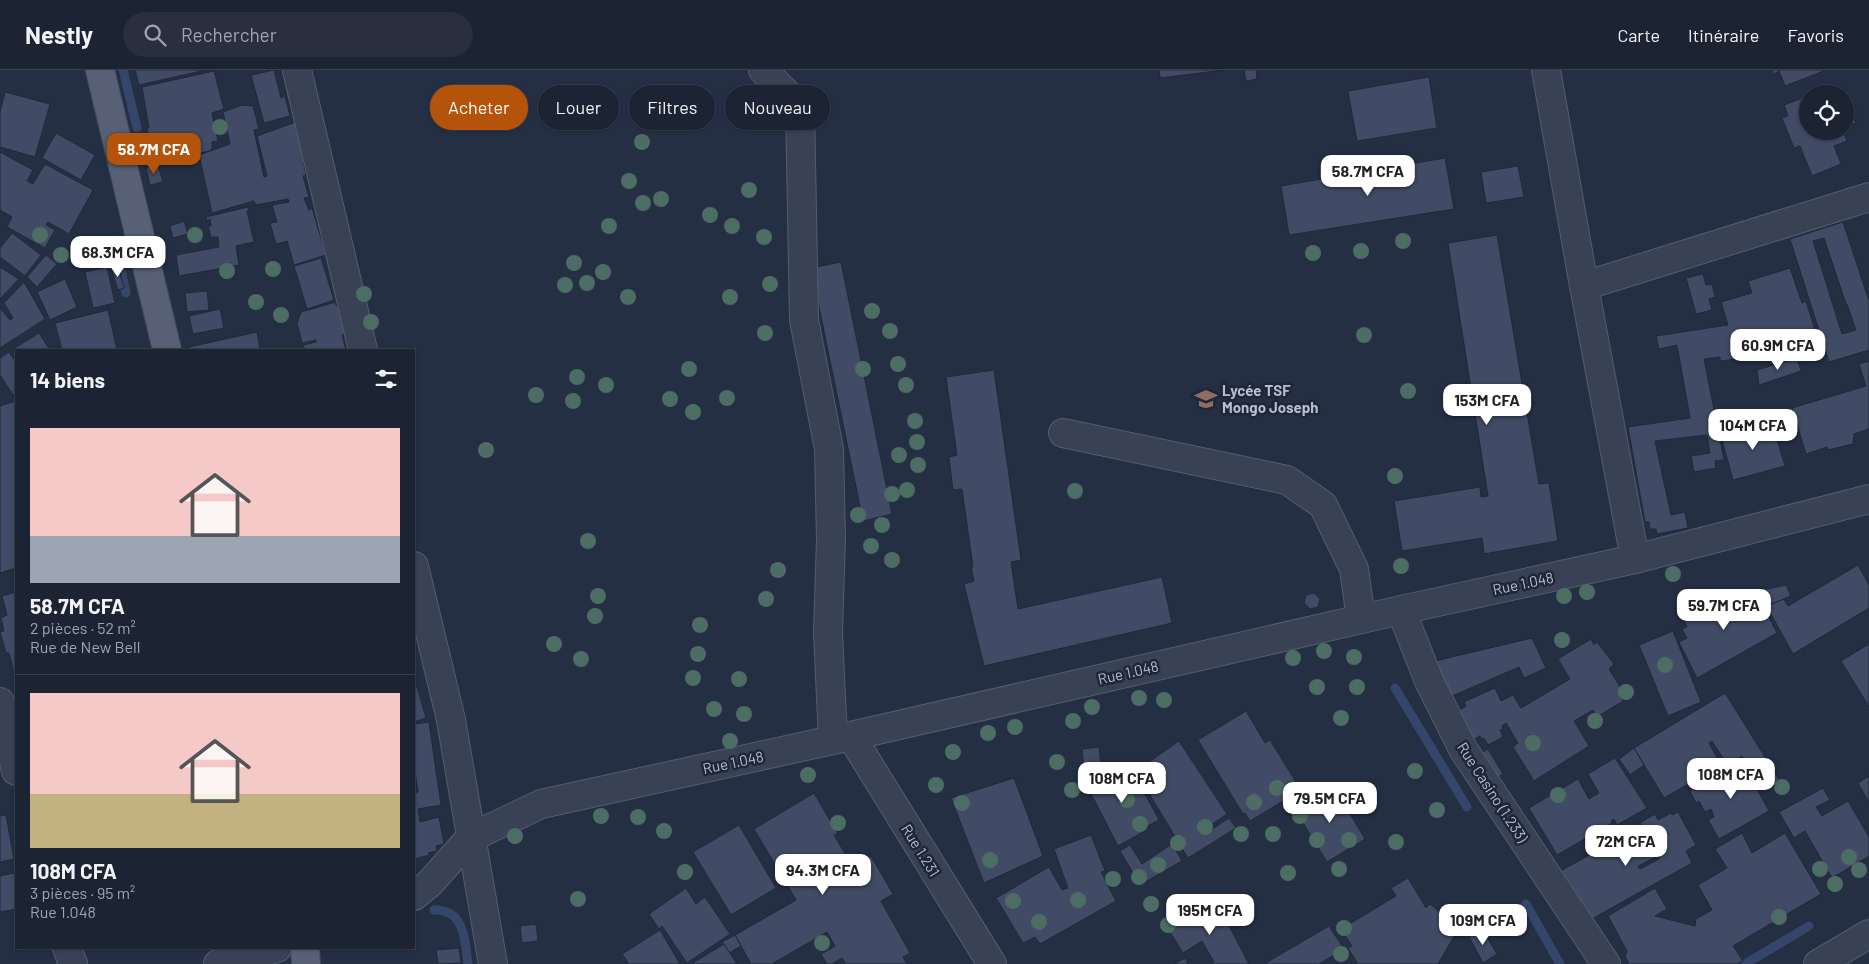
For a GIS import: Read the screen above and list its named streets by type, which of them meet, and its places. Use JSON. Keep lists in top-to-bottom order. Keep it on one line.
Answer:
{"streets":{"street":["Rue 1.048","Rue Casino (1.233)","Rue 1.231"]},"crossings":[["Rue 1.048","Rue Casino (1.233)"],["Rue 1.048","Rue 1.231"]],"places":{"school or university":["Lycée TSF Mongo Joseph"]},"page":{"header":"Nestly","search":"Rechercher","nav":["Carte","Itinéraire","Favoris"],"chip":["Acheter","Louer","Filtres","Nouveau"],"price":["58.7M CFA","58.7M CFA","68.3M CFA","60.9M CFA","153M CFA","104M CFA","59.7M CFA","108M CFA","108M CFA","79.5M CFA","72M CFA","94.3M CFA","195M CFA","109M CFA"],"heading":"14 biens","list":[{"name":"58.7M CFA","note":"2 pièces · 52 m² · Rue de New Bell"},{"name":"108M CFA","note":"3 pièces · 95 m² · Rue 1.048"}]}}
